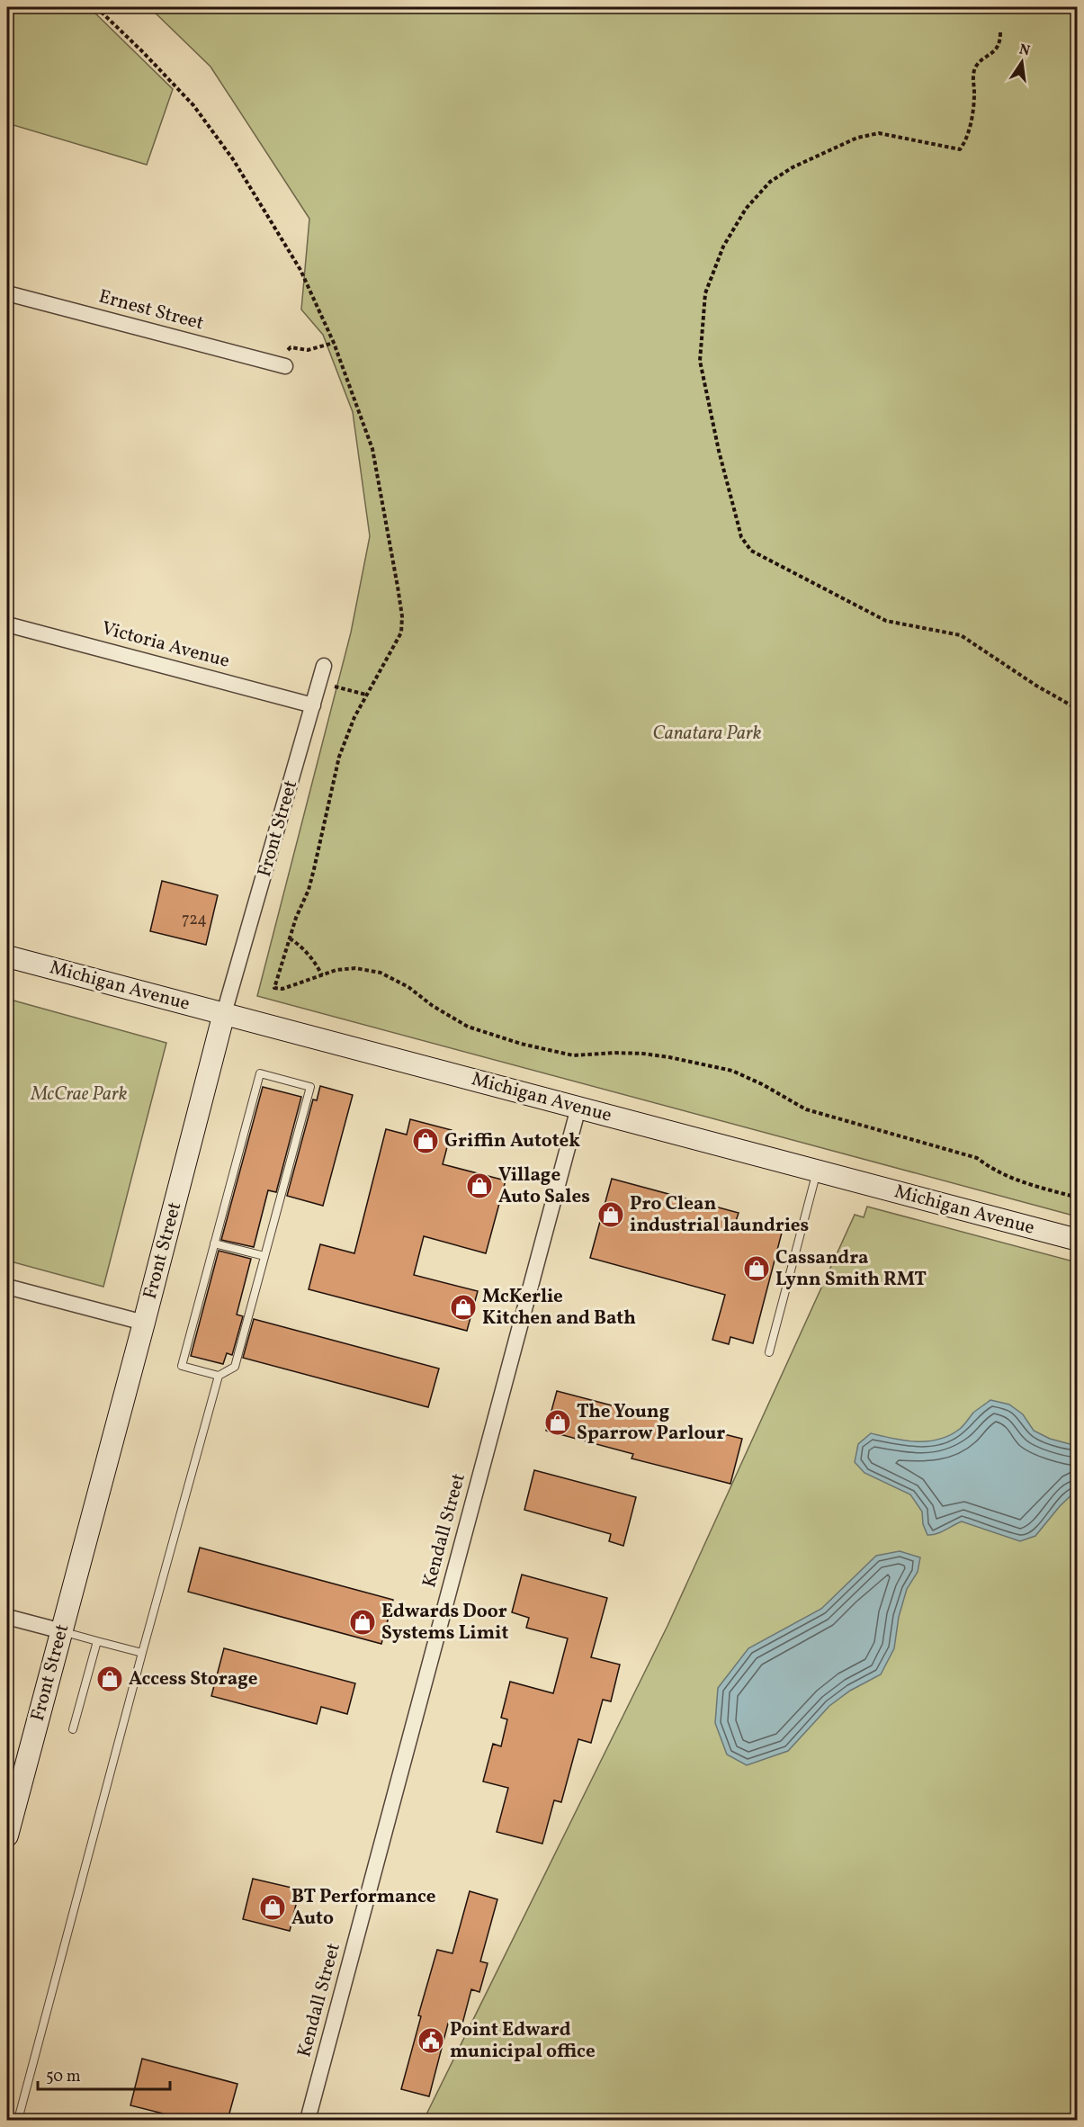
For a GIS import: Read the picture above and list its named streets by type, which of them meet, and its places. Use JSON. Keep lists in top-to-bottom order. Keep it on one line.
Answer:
{"streets":{"main road":["Front Street","Michigan Avenue"],"street":["Ernest Street","Victoria Avenue","Kendall Street"]},"crossings":[["Victoria Avenue","Front Street"],["Front Street","Michigan Avenue"],["Michigan Avenue","Kendall Street"]],"parks":["Canatara Park","McCrae Park"],"places":{"shop":["Griffin Autotek","Village Auto Sales","Pro Clean industrial laundries","Cassandra Lynn Smith RMT","McKerlie Kitchen and Bath","The Young Sparrow Parlour","Edwards Door Systems Limit","Access Storage","BT Performance Auto"],"public building":["Point Edward municipal office"]},"house_numbers":["724"],"scale_bar":"50 m","north":"top"}
